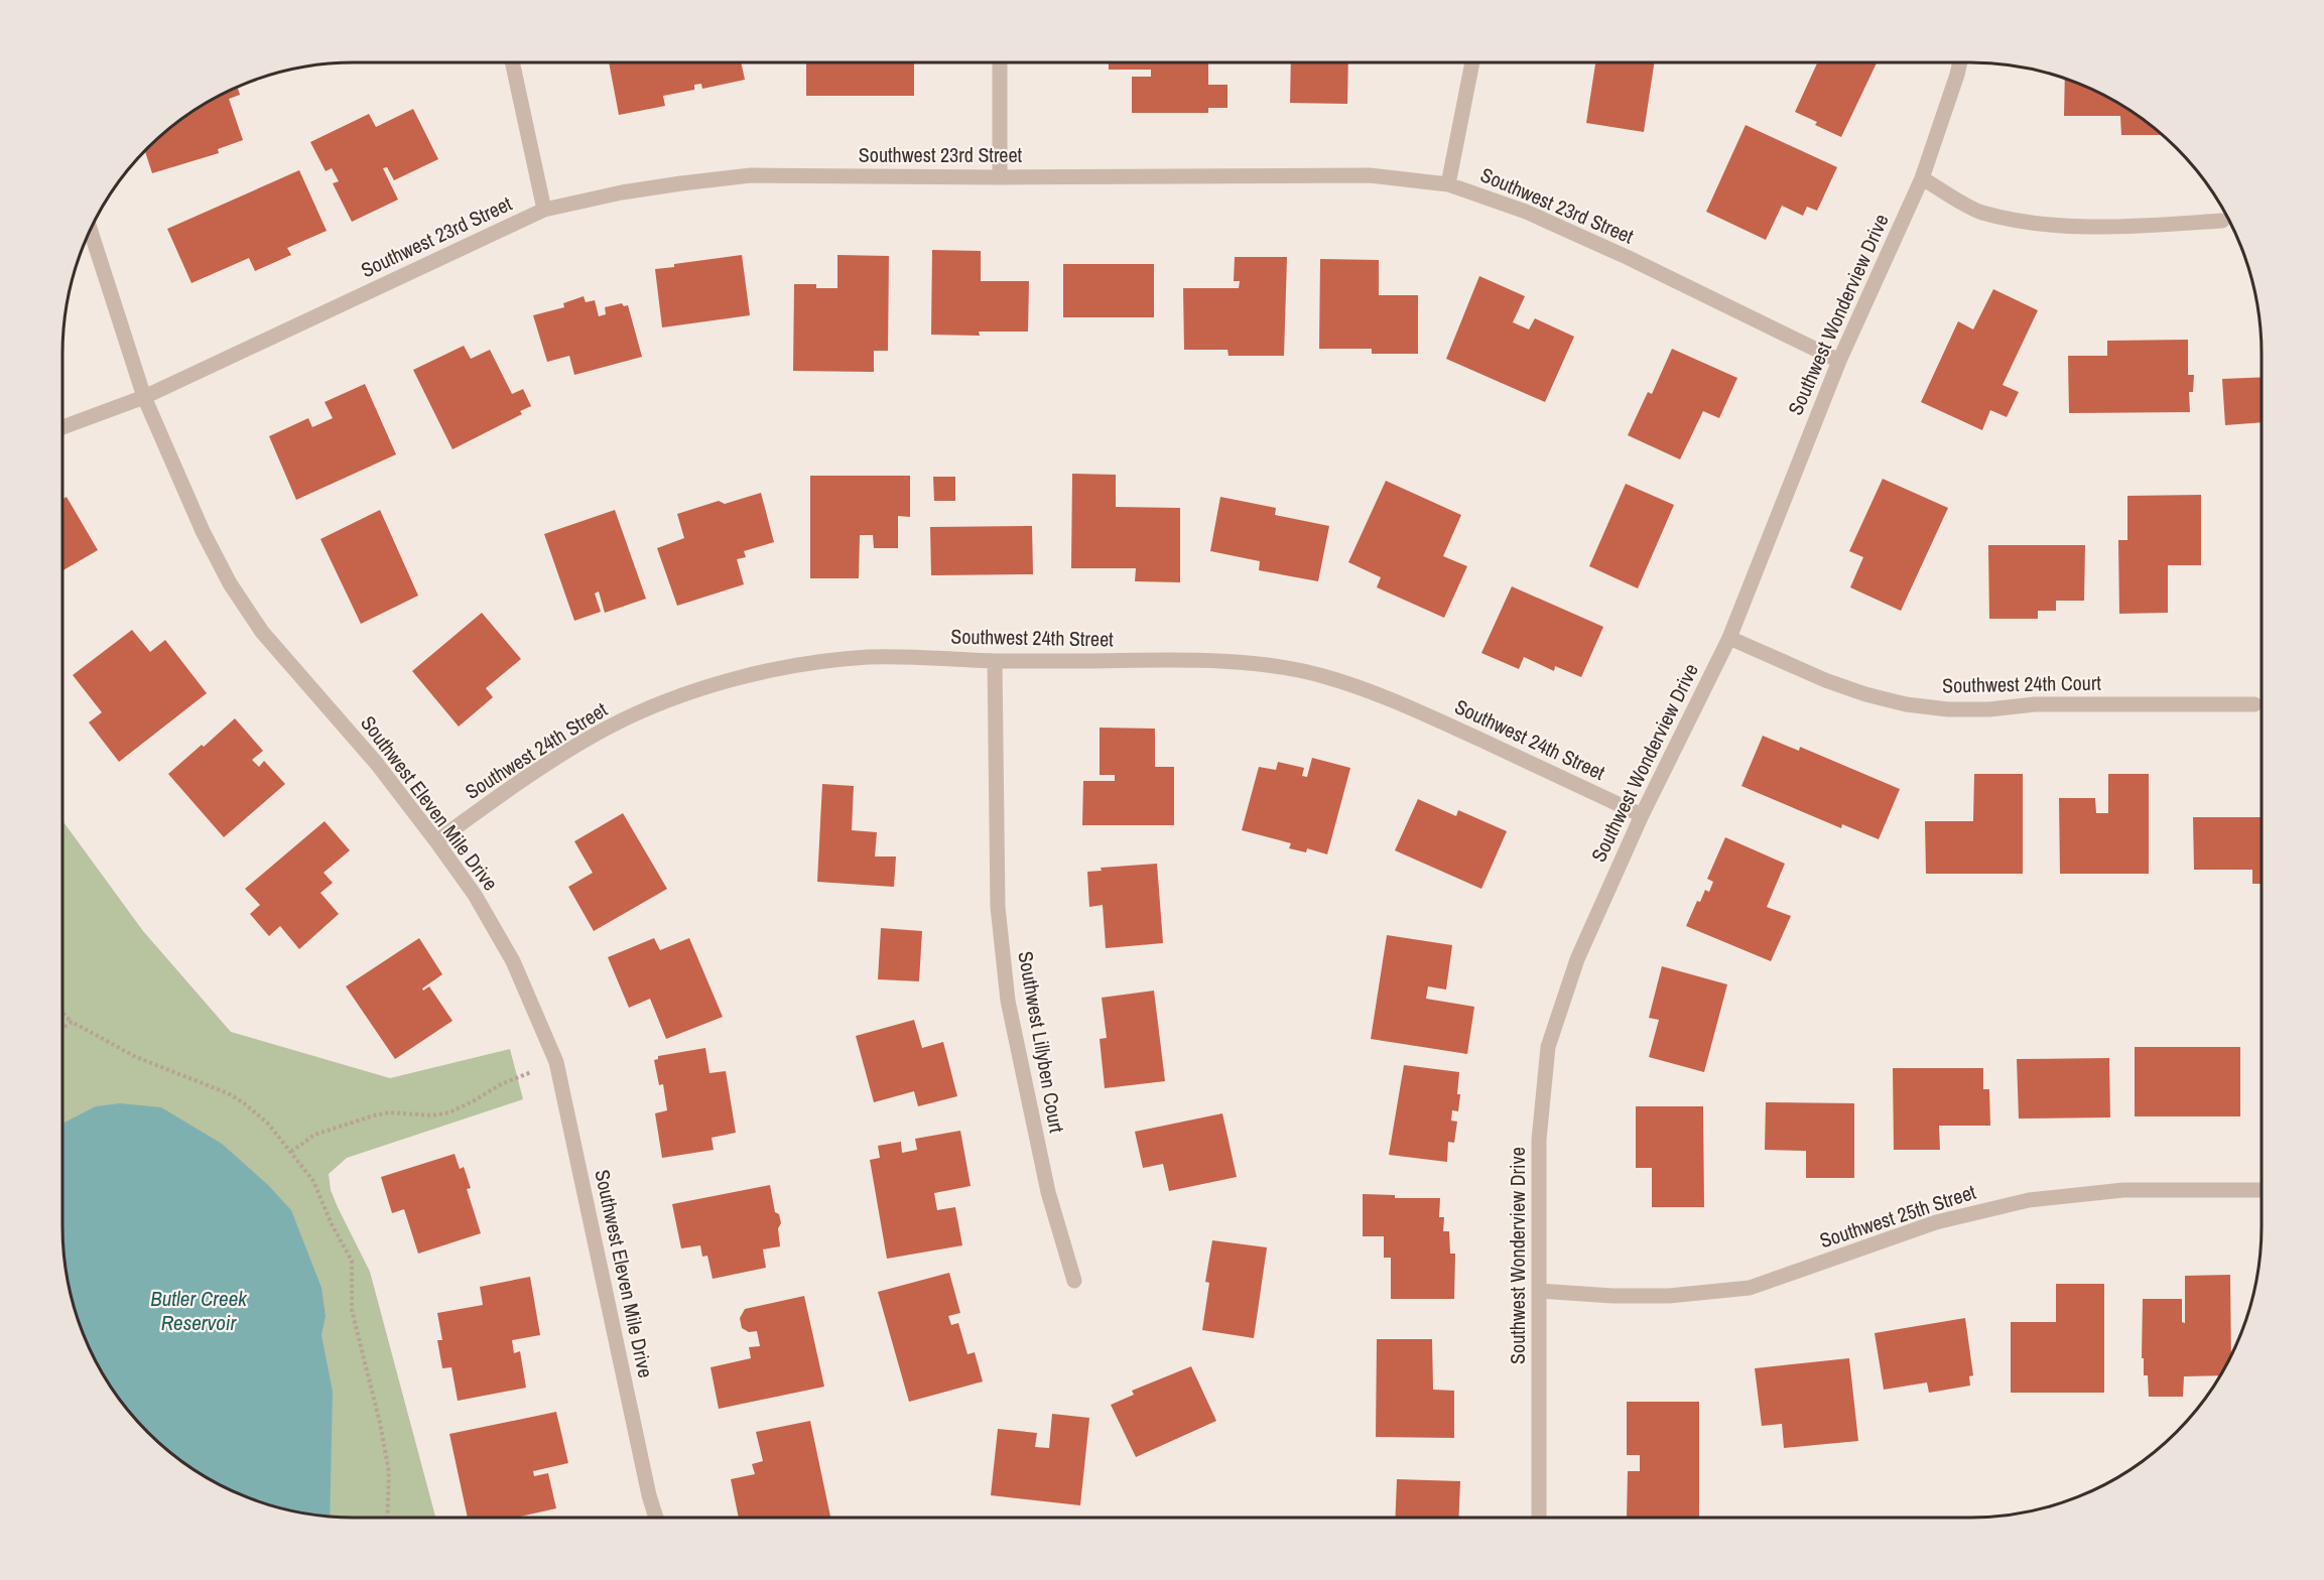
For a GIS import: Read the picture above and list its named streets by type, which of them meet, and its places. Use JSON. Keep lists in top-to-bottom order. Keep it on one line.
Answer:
{"streets":{"street":["Southwest 23rd Street","Southwest Wonderview Drive","Southwest 24th Street","Southwest 24th Court","Southwest Eleven Mile Drive","Southwest Lillyben Court","Southwest 25th Street"]},"crossings":[["Southwest 23rd Street","Southwest Wonderview Drive"],["Southwest 23rd Street","Southwest Eleven Mile Drive"],["Southwest Wonderview Drive","Southwest 24th Street"],["Southwest Wonderview Drive","Southwest 24th Court"],["Southwest Wonderview Drive","Southwest 25th Street"],["Southwest 24th Street","Southwest Eleven Mile Drive"],["Southwest 24th Street","Southwest Lillyben Court"]],"water":["Butler Creek Reservoir"]}
